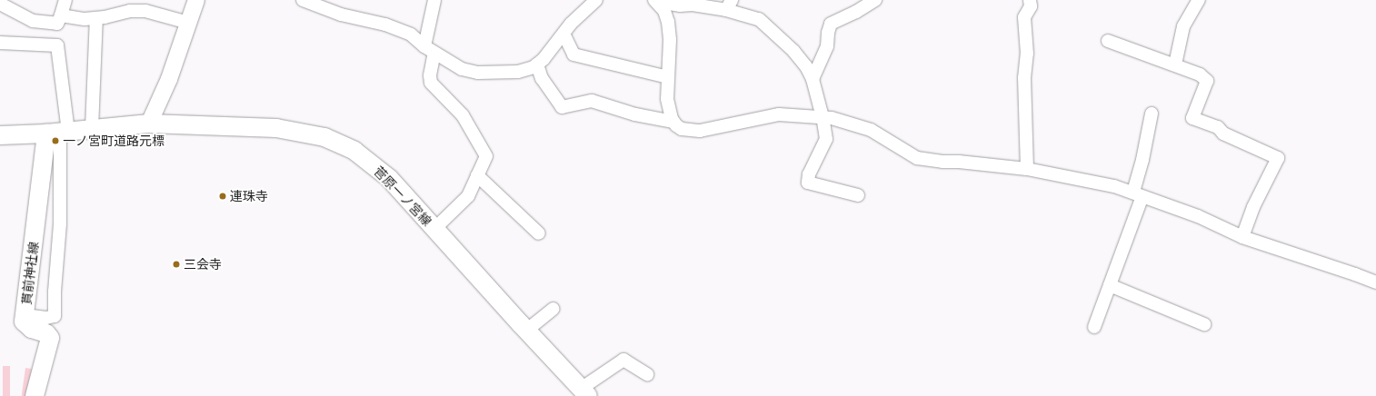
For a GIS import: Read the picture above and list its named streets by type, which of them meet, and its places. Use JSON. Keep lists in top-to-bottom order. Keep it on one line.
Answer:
{"streets":{"main road":["菅原一ノ宮線","貫前神社線"]},"crossings":[["菅原一ノ宮線","貫前神社線"]],"places":["一ノ宮町道路元標","連珠寺","三会寺"]}
